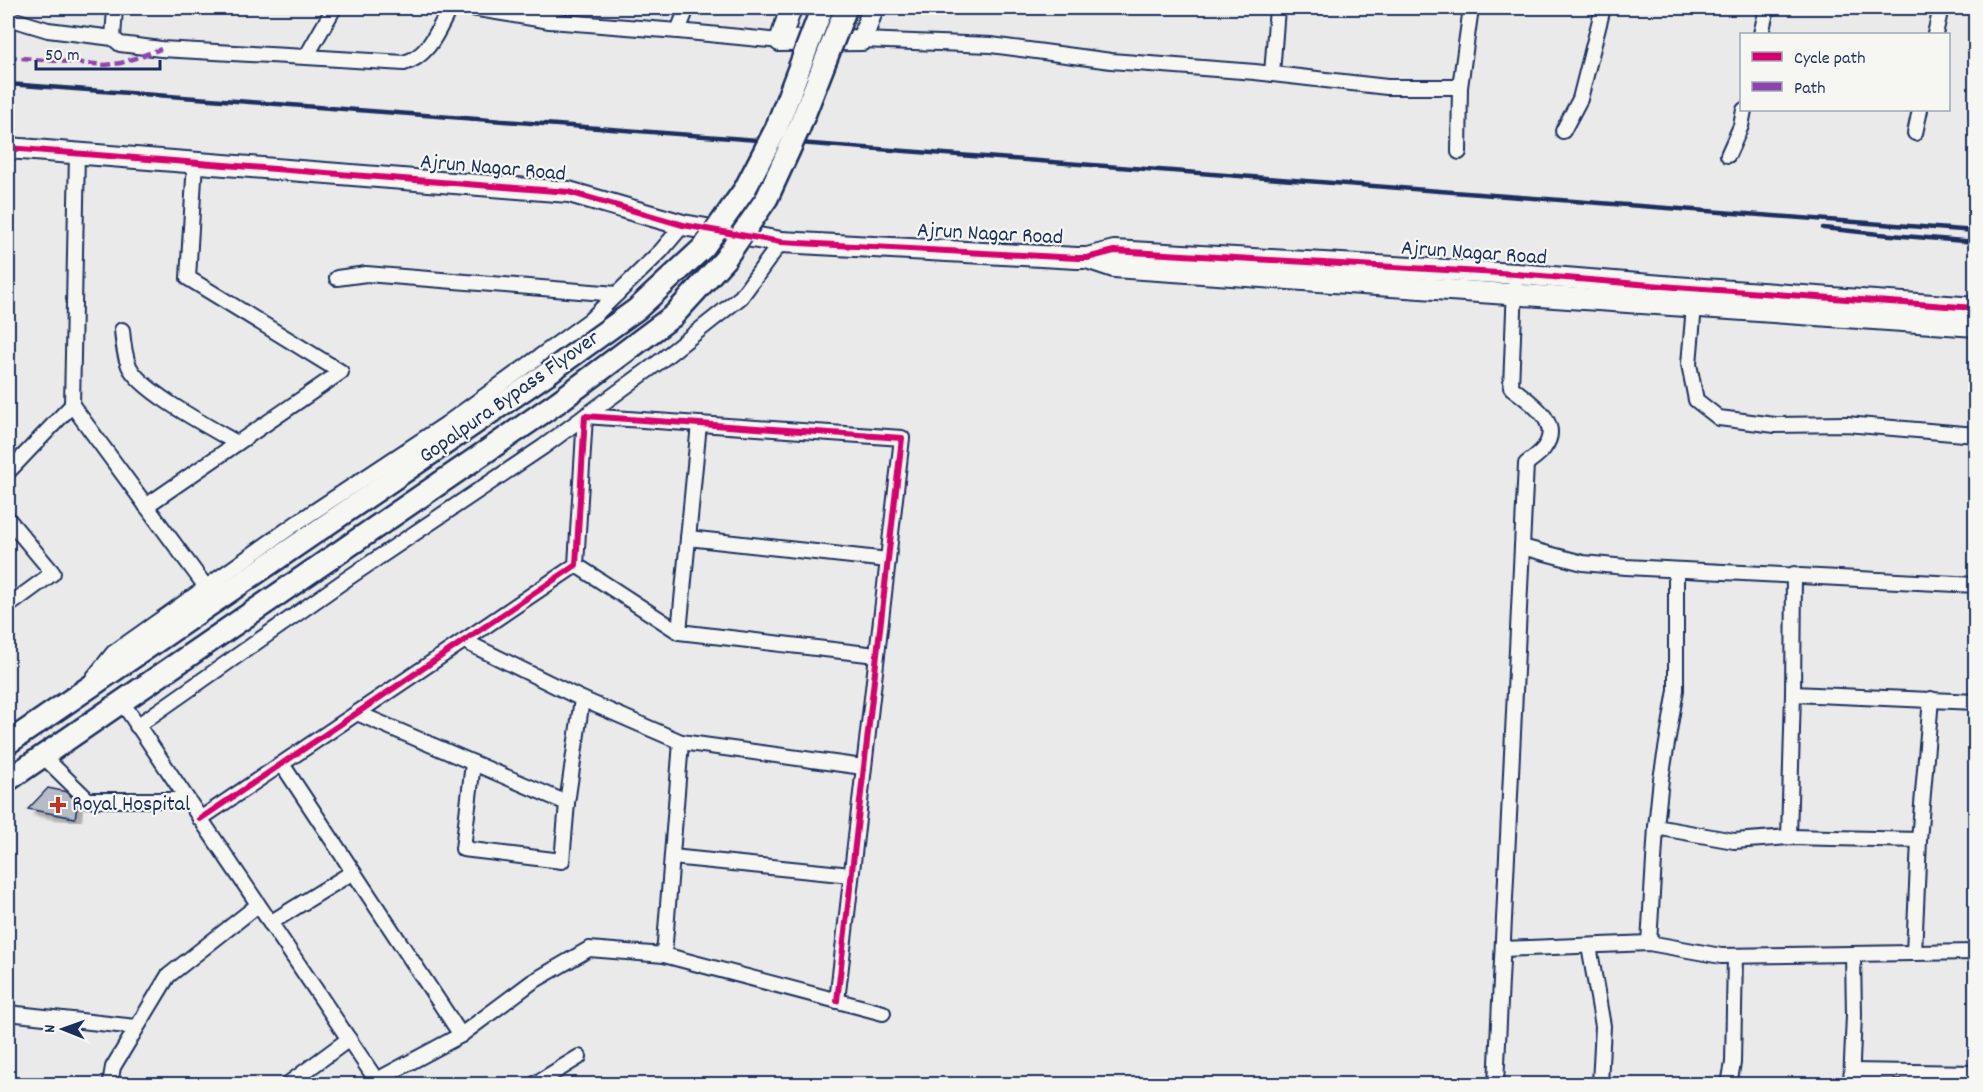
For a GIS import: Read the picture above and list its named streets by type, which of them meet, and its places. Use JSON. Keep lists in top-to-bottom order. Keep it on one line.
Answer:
{"streets":{"main road":["Gopalpura Bypass Flyover"],"street":["Ajrun Nagar Road"]},"places":{"health":["Royal Hospital"]},"legend":["Cycle path","Path"],"scale_bar":"50 m","north":"left"}
